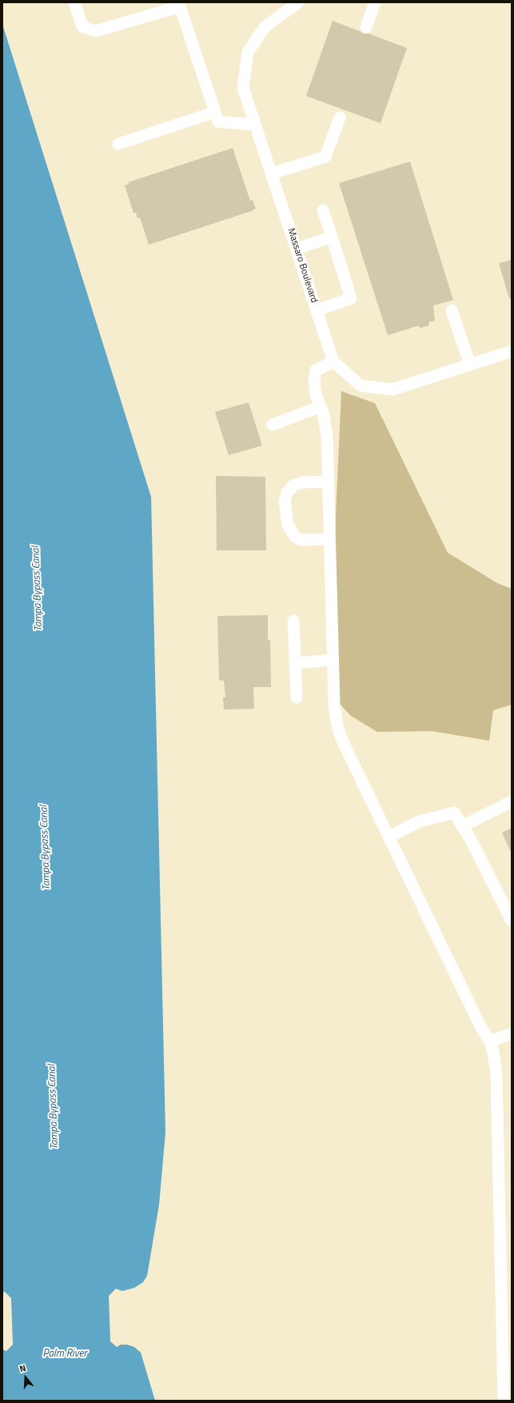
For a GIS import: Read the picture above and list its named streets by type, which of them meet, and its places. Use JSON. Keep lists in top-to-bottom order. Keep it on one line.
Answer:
{"streets":{"street":["Massaro Boulevard"]},"water":["Tampa Bypass Canal","Palm River"],"north":"top"}
